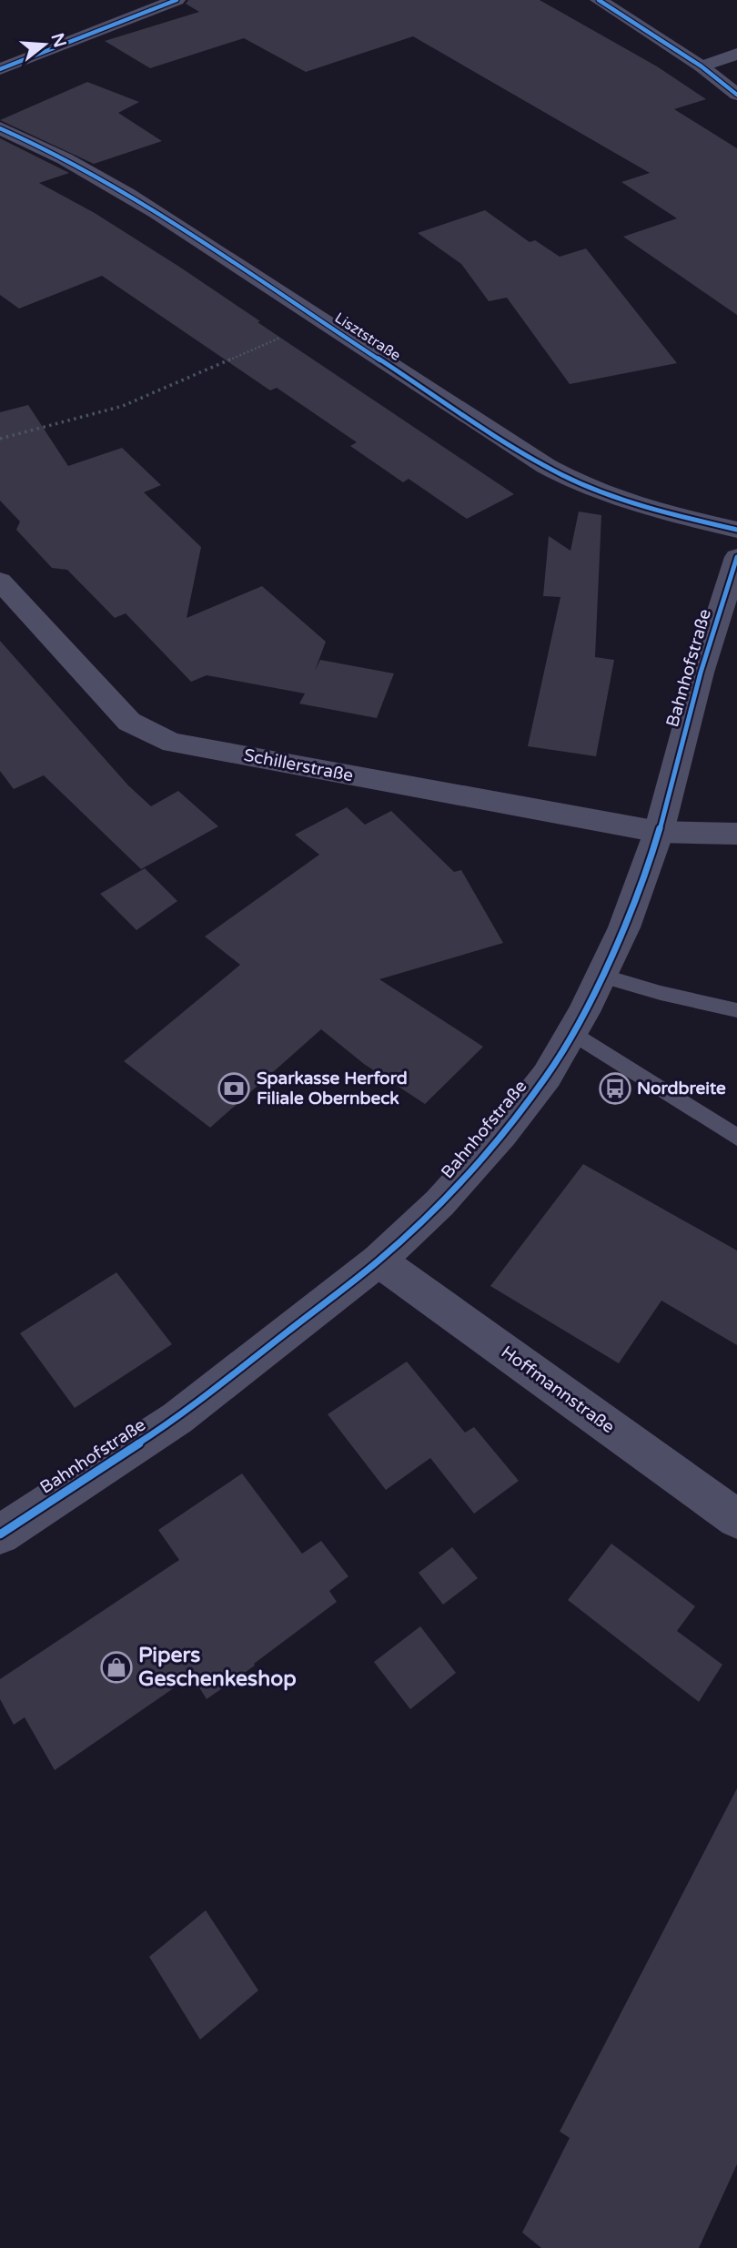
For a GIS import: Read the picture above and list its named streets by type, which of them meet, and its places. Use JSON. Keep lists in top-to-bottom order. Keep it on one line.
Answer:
{"streets":{"street":["Lisztstraße","Bahnhofstraße","Schillerstraße","Hoffmannstraße"]},"crossings":[["Bahnhofstraße","Schillerstraße"],["Bahnhofstraße","Hoffmannstraße"]],"places":{"bank":["Sparkasse Herford Filiale Obernbeck"],"bus stop":["Nordbreite"],"shop":["Pipers Geschenkeshop"]},"north":"right"}
